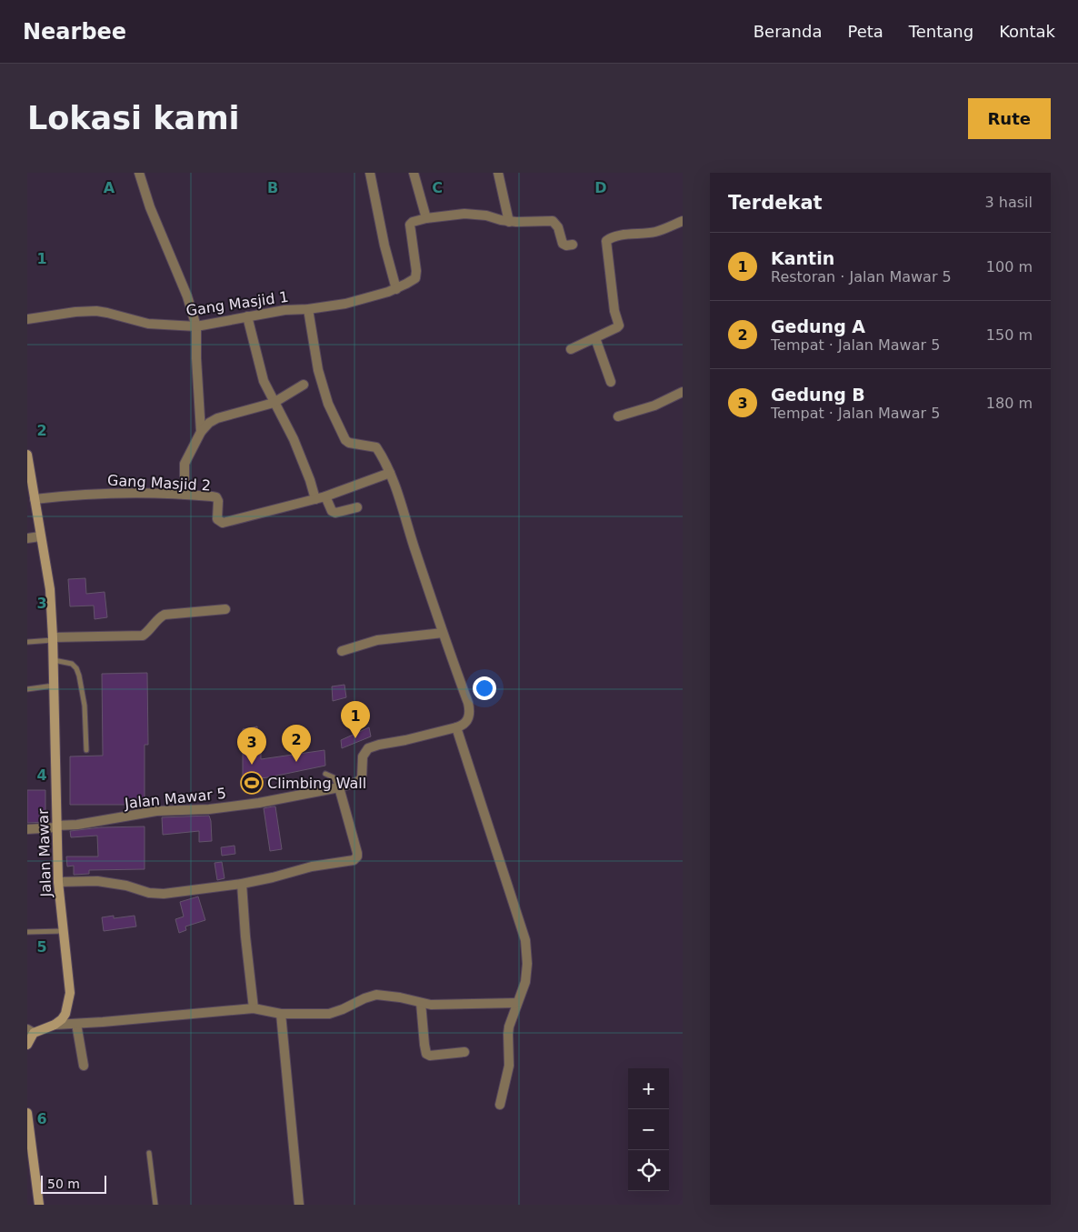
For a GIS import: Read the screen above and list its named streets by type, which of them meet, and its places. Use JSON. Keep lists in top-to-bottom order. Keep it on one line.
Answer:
{"streets":{"street":["Gang Masjid 1","Gang Masjid 2","Jalan Mawar 5","Jalan Mawar"]},"crossings":[["Gang Masjid 2","Jalan Mawar"],["Jalan Mawar 5","Jalan Mawar"]],"places":{"sports":["Climbing Wall"]},"scale_bar":"50 m","page":{"header":"Nearbee","nav":["Beranda","Peta","Tentang","Kontak"],"buttons":"Rute","title":"Lokasi kami","heading":["Terdekat","3 hasil"],"list":[{"mark":"1","name":"Kantin","note":"Restoran · Jalan Mawar 5","value":"100 m"},{"mark":"2","name":"Gedung A","note":"Tempat · Jalan Mawar 5","value":"150 m"},{"mark":"3","name":"Gedung B","note":"Tempat · Jalan Mawar 5","value":"180 m"}],"pins":["1","2","3"],"map_buttons":["+","−"],"scale":"50 m"},"grid":{"columns":["A","B","C","D"],"rows":["1","2","3","4","5","6"]}}
